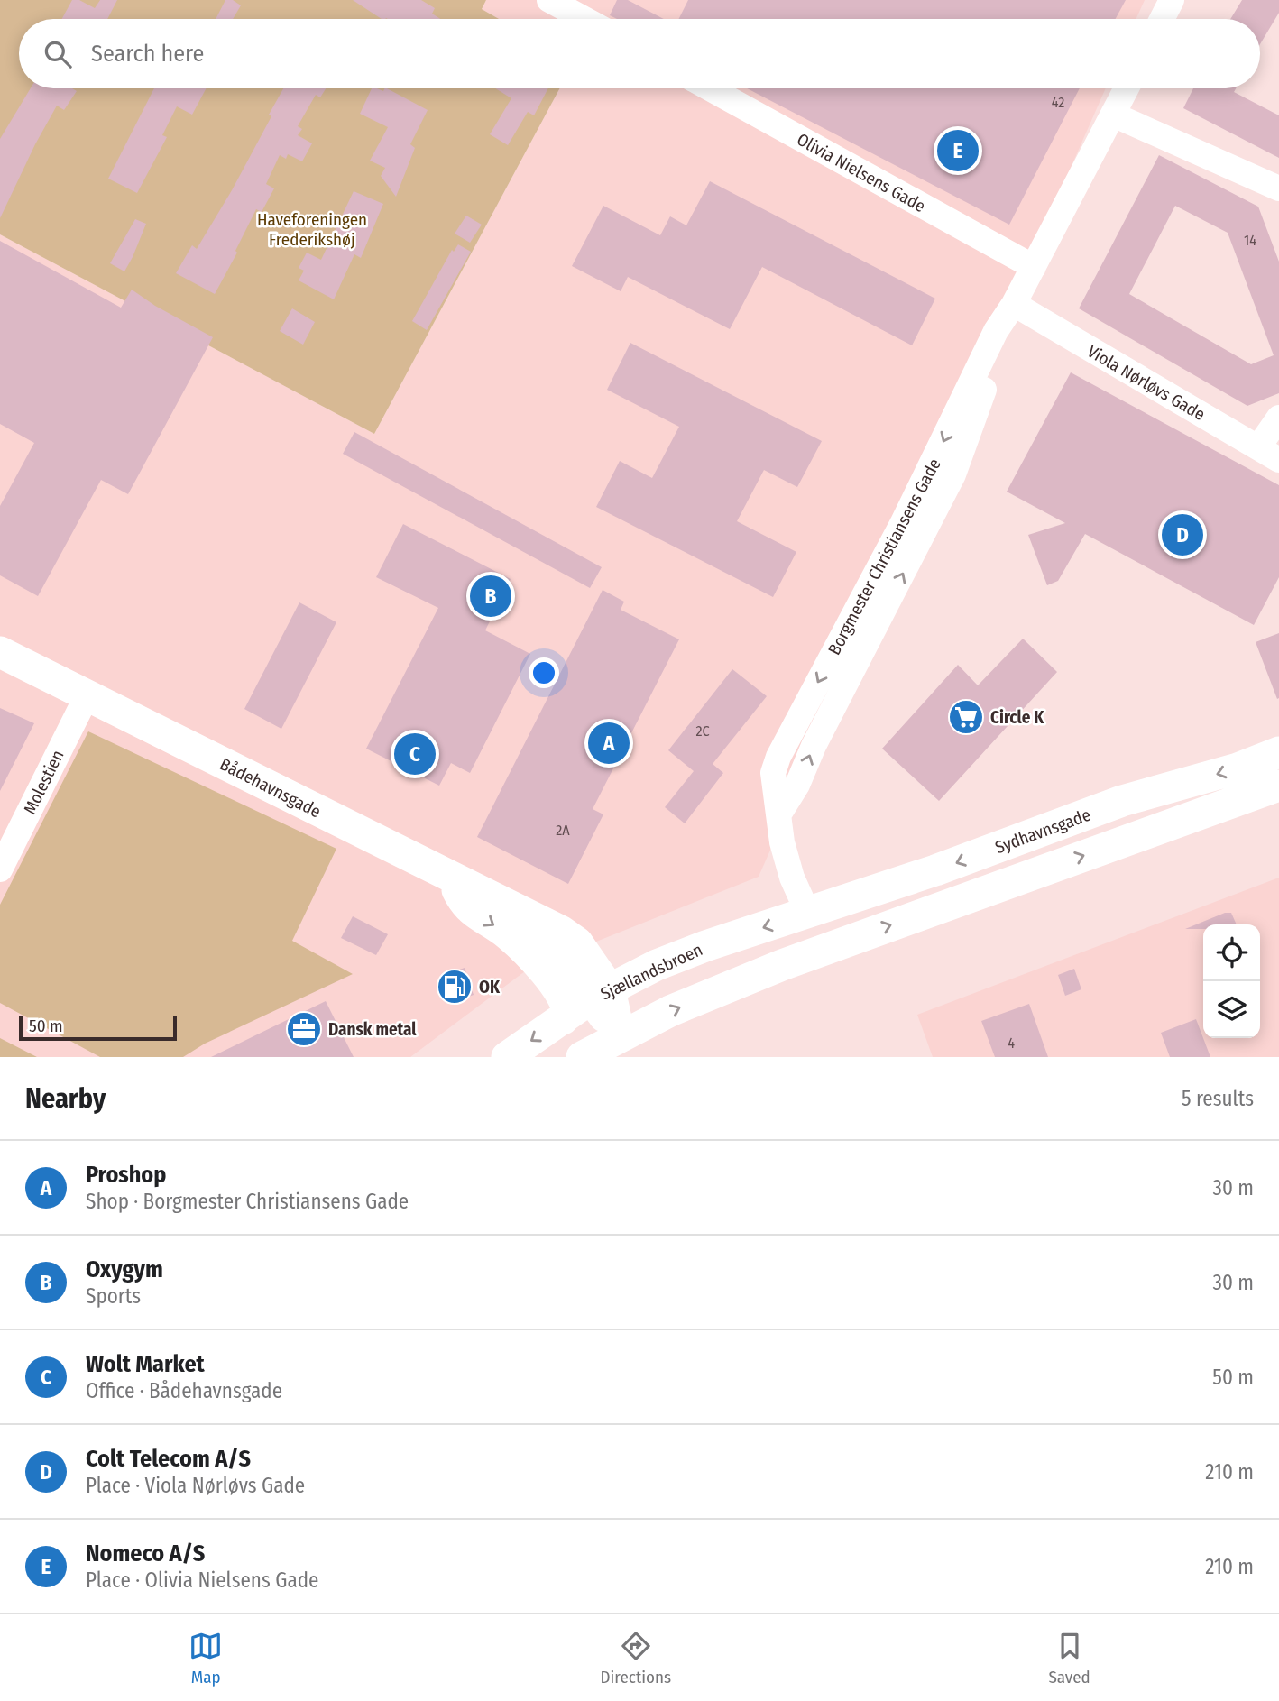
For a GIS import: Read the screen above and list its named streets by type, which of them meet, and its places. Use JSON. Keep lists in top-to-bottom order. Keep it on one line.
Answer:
{"streets":{"street":["Olivia Nielsens Gade","Viola Nørløvs Gade","Borgmester Christiansens Gade","Molestien","Bådehavnsgade","Sydhavnsgade","Sjællandsbroen"]},"crossings":[["Olivia Nielsens Gade","Borgmester Christiansens Gade"],["Viola Nørløvs Gade","Borgmester Christiansens Gade"],["Borgmester Christiansens Gade","Sydhavnsgade"],["Borgmester Christiansens Gade","Sjællandsbroen"],["Molestien","Bådehavnsgade"],["Bådehavnsgade","Sjællandsbroen"],["Sydhavnsgade","Sjællandsbroen"]],"parks":["Haveforeningen Frederikshøj"],"places":{"supermarket":["Circle K"],"fuel station":["OK"],"office":["Dansk metal"]},"house_numbers":["42","14","2C","2A","4"],"scale_bar":"50 m","page":{"search":"Search here","pins":["E","D","B","A","C"],"scale":"50 m","heading":["Nearby","5 results"],"list":[{"mark":"A","name":"Proshop","note":"Shop · Borgmester Christiansens Gade","value":"30 m"},{"mark":"B","name":"Oxygym","note":"Sports","value":"30 m"},{"mark":"C","name":"Wolt Market","note":"Office · Bådehavnsgade","value":"50 m"},{"mark":"D","name":"Colt Telecom A/S","note":"Place · Viola Nørløvs Gade","value":"210 m"},{"mark":"E","name":"Nomeco A/S","note":"Place · Olivia Nielsens Gade","value":"210 m"}],"nav":["Map","Directions","Saved"]}}
